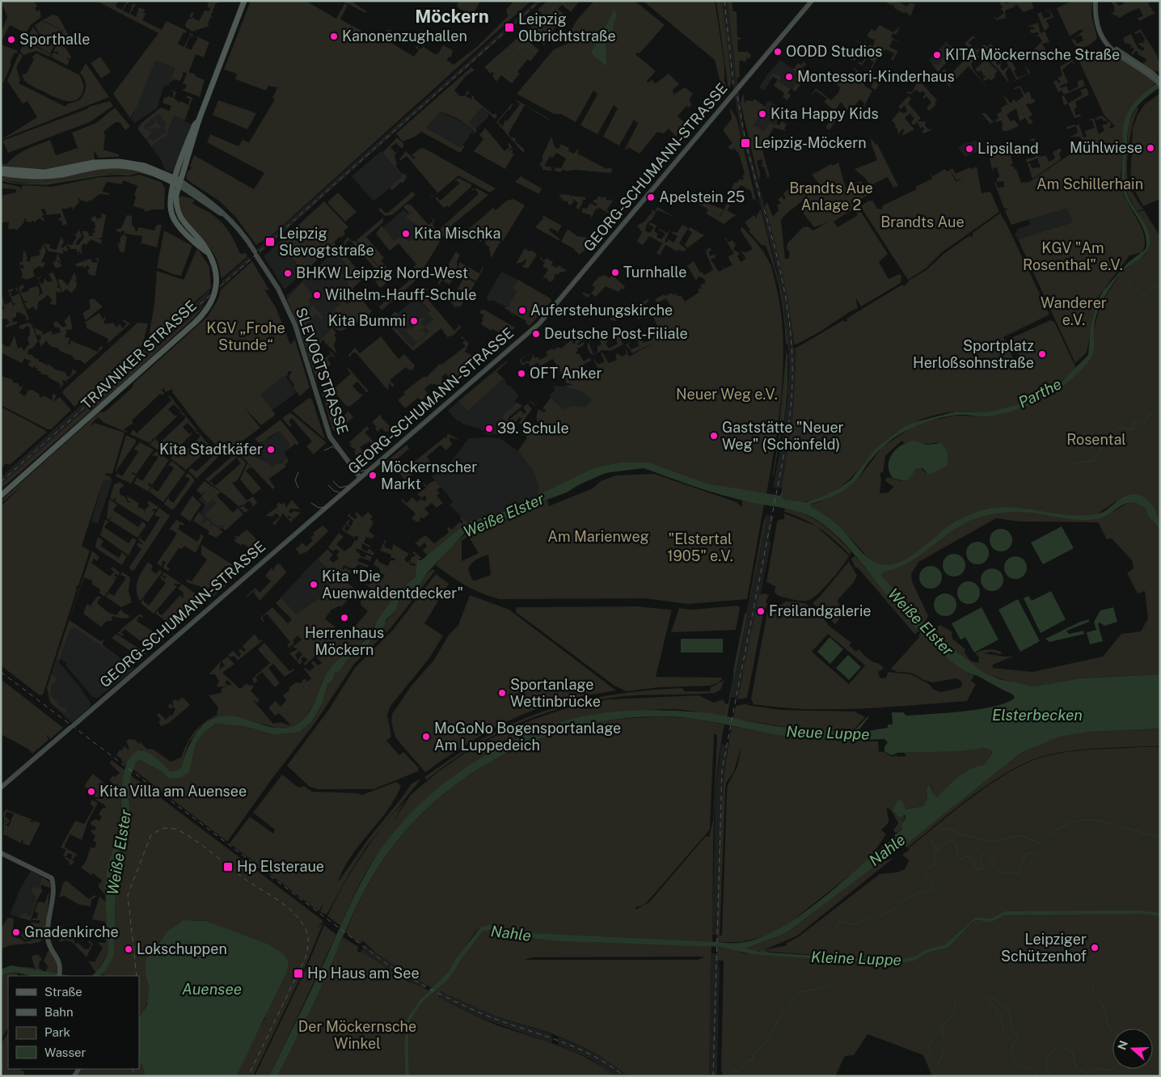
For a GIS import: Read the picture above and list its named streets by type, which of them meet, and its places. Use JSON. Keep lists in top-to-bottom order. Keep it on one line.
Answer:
{"streets":{"main road":["GEORG-SCHUMANN-STRASSE","TRAVNIKER STRASSE","SLEVOGTSTRASSE"]},"crossings":[["GEORG-SCHUMANN-STRASSE","SLEVOGTSTRASSE"],["TRAVNIKER STRASSE","SLEVOGTSTRASSE"]],"districts":["Möckern"],"water":["Parthe","Weiße Elster","Elsterbecken","Neue Luppe","Nahle","Kleine Luppe","Auensee"],"parks":["Am Schillerhain","Brandts Aue Anlage 2","Brandts Aue","KGV \"Am Rosenthal\" e.V.","Wanderer e.V.","KGV „Frohe Stunde“","Neuer Weg e.V.","Rosental","Am Marienweg","\"Elstertal 1905\" e.V.","Der Möckernsche Winkel"],"places":{"transit":["Leipzig Olbrichtstraße","Leipzig-Möckern","Leipzig Slevogtstraße","Hp Elsteraue","Hp Haus am See"],"other":["Kanonenzughallen","Sporthalle","OODD Studios","KITA Möckernsche Straße","Montessori-Kinderhaus","Kita Happy Kids","Mühlwiese","Lipsiland","Apelstein 25","Kita Mischka","Turnhalle","BHKW Leipzig Nord-West","Wilhelm-Hauff-Schule","Auferstehungskirche","Kita Bummi","Deutsche Post-Filiale","Sportplatz Herloßsohnstraße","OFT Anker","39. Schule","Gaststätte \"Neuer Weg\" (Schönfeld)","Kita Stadtkäfer","Möckernscher Markt","Kita \"Die Auenwaldentdecker\"","Freilandgalerie","Herrenhaus Möckern","Sportanlage Wettinbrücke","MoGoNo Bogensportanlage Am Luppedeich","Kita Villa am Auensee","Gnadenkirche","Leipziger Schützenhof","Lokschuppen"]},"legend":["Straße","Bahn","Park","Wasser"],"north":"left"}
